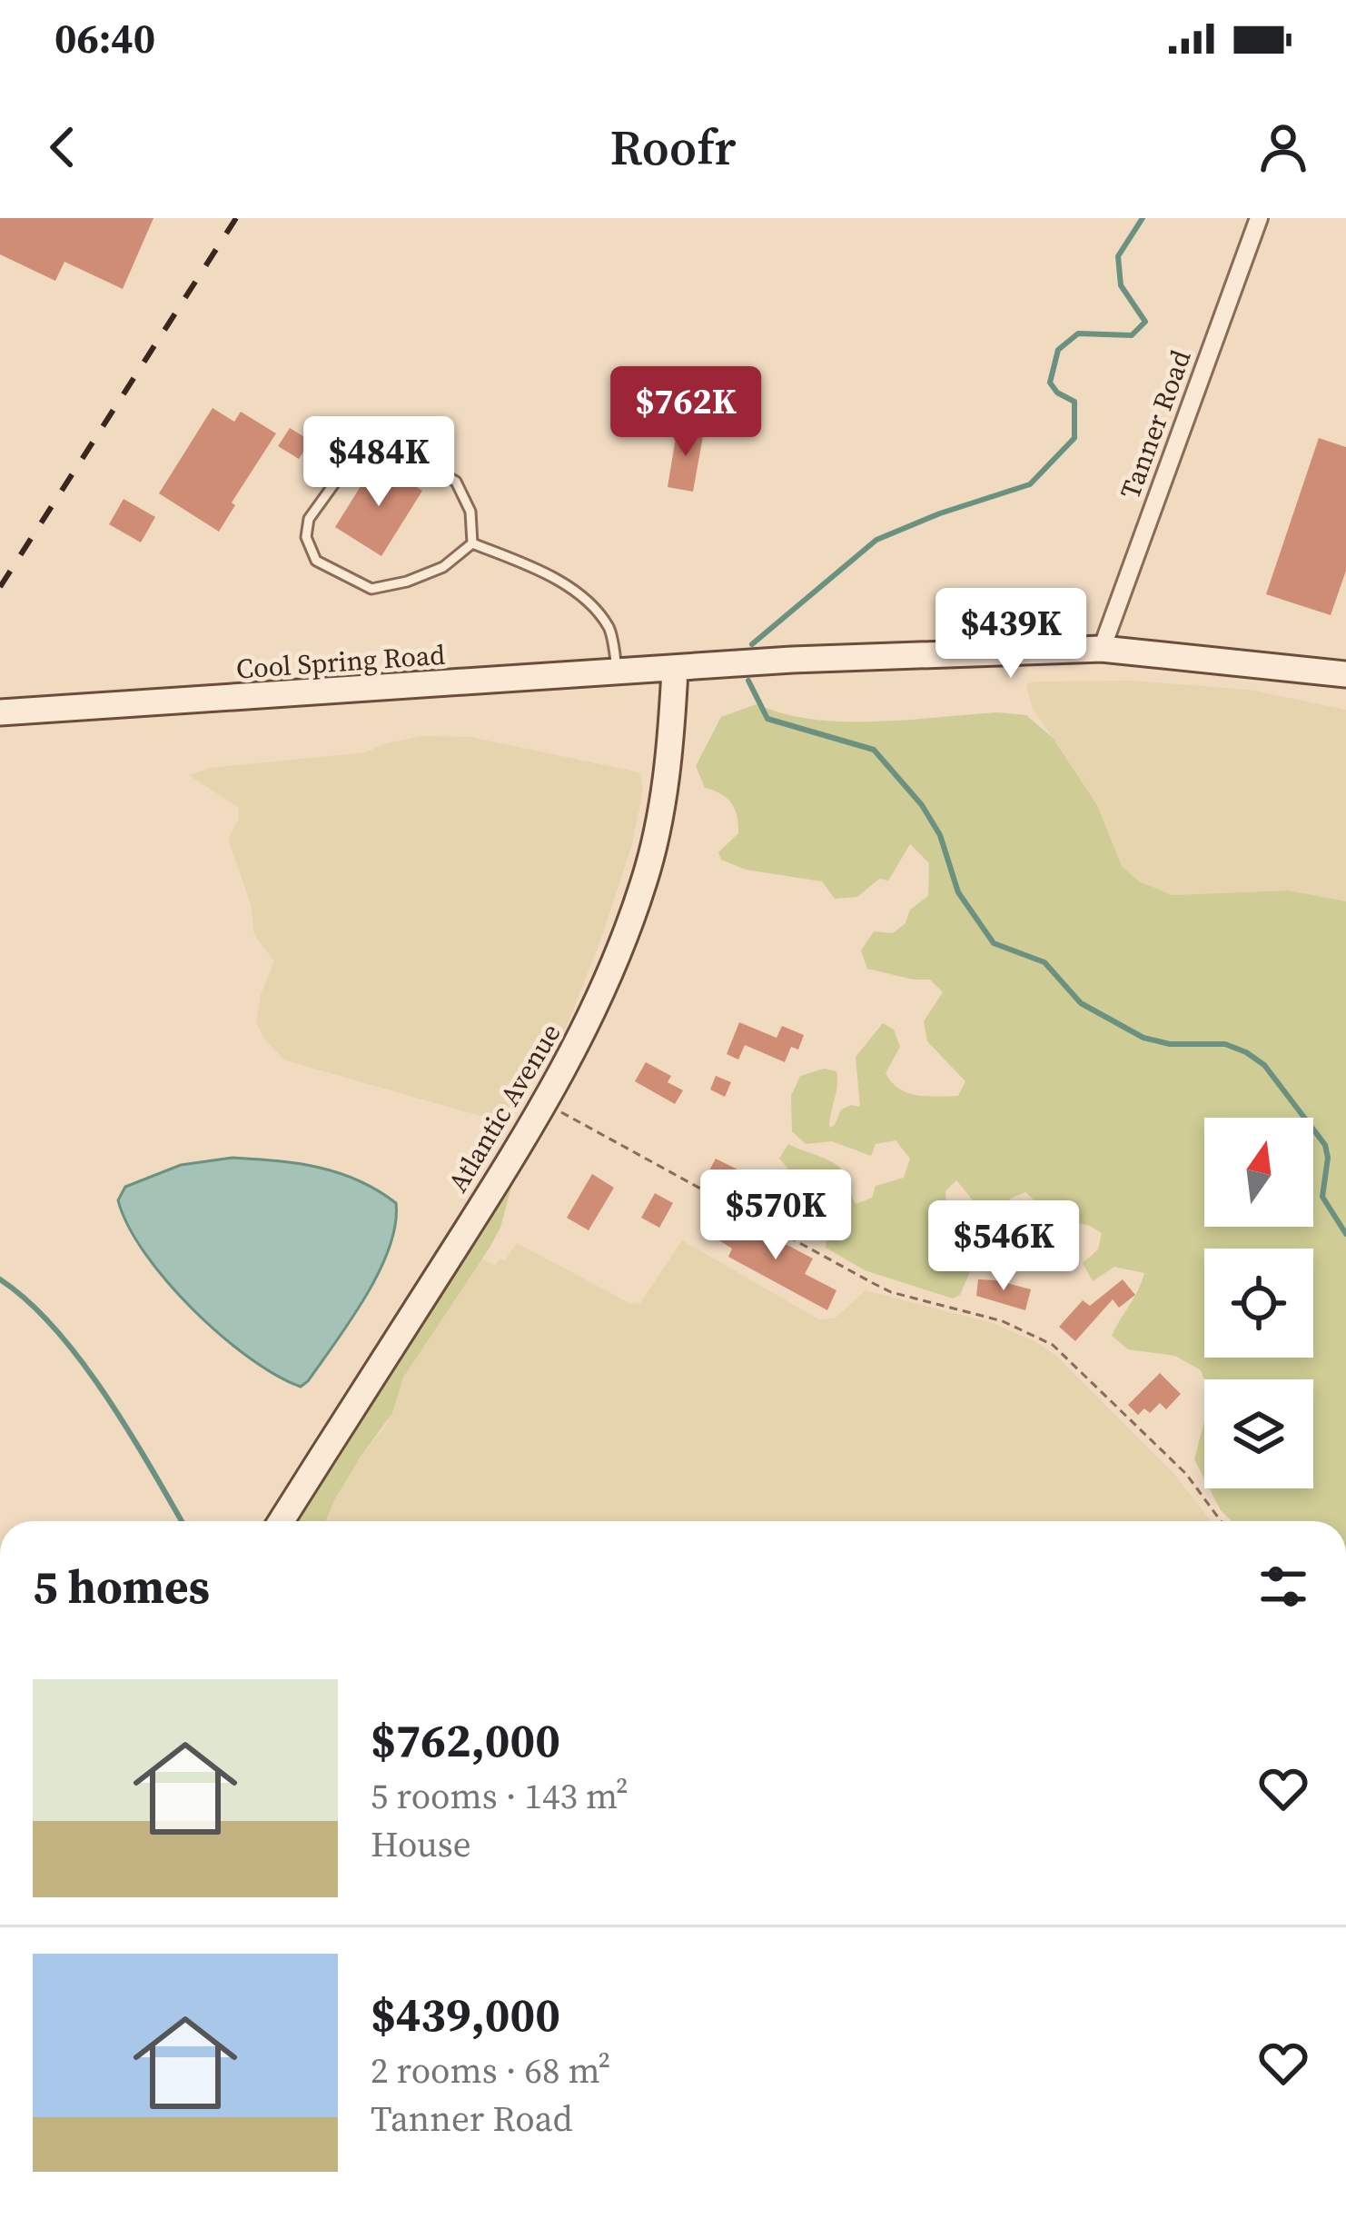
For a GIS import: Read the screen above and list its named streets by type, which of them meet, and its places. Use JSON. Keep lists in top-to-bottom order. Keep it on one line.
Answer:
{"streets":{"main road":["Cool Spring Road","Atlantic Avenue"],"street":["Tanner Road"]},"crossings":[["Tanner Road","Cool Spring Road"],["Cool Spring Road","Atlantic Avenue"]],"north":"top","page":{"status":"06:40","header":"Roofr","price":["$762K","$484K","$439K","$570K","$546K"],"heading":"5 homes","list":[{"name":"$762,000","note":"5 rooms · 143 m² · House"},{"name":"$439,000","note":"2 rooms · 68 m² · Tanner Road"}]}}
